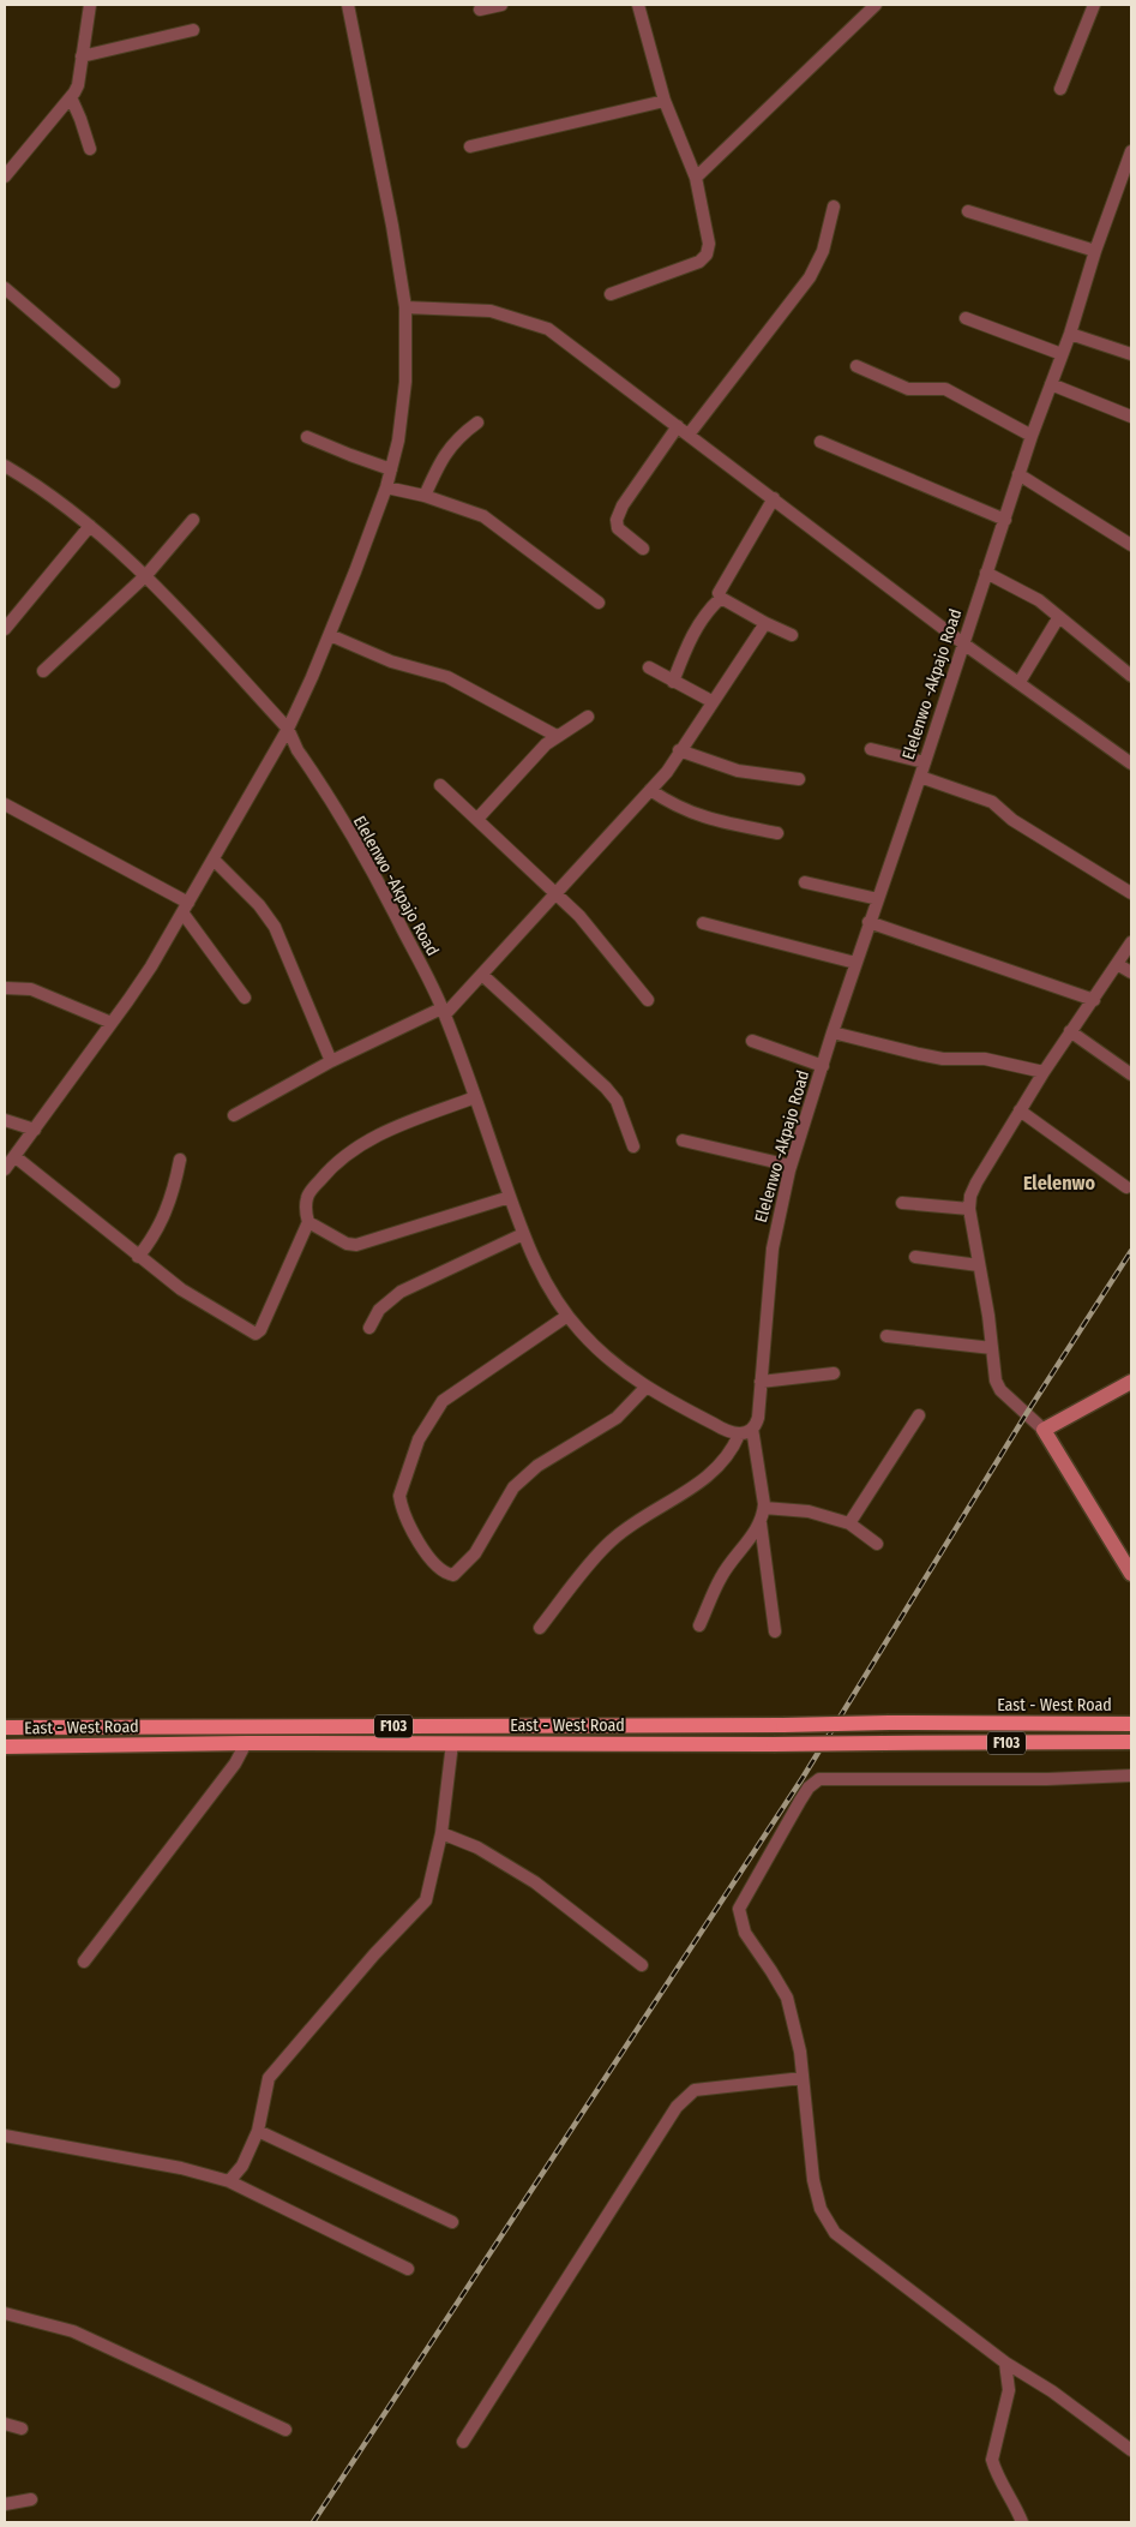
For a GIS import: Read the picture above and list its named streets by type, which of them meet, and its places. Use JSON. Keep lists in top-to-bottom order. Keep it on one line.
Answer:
{"streets":{"main road":["East - West Road","F103"],"street":["Elelenwo -Akpajo Road"]},"districts":["Elelenwo"]}
